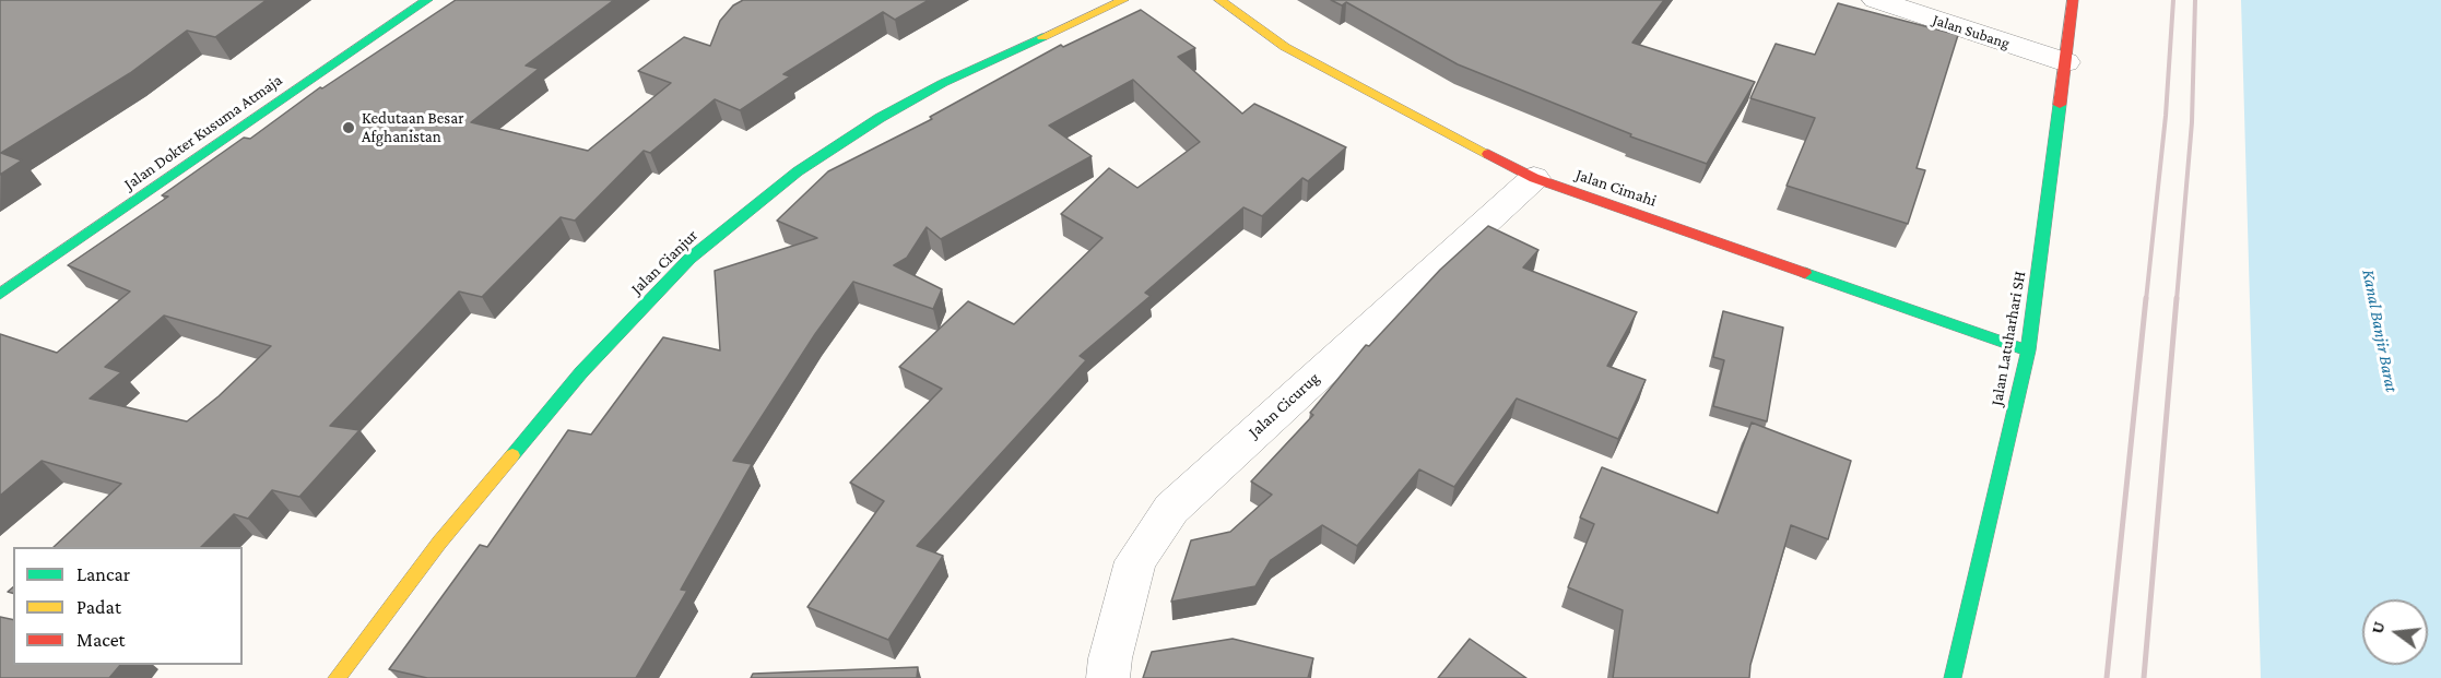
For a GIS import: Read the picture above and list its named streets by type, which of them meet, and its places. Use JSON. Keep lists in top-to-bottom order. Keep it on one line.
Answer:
{"streets":{"street":["Jalan Subang","Jalan Dokter Kusuma Atmaja","Jalan Cimahi","Jalan Cianjur","Jalan Latuharhari SH","Jalan Cicurug"]},"crossings":[["Jalan Subang","Jalan Latuharhari SH"],["Jalan Cimahi","Jalan Latuharhari SH"],["Jalan Cimahi","Jalan Cicurug"]],"water":["Kanal Banjir Barat"],"places":["Kedutaan Besar Afghanistan"],"legend":["Lancar","Padat","Macet"],"north":"left"}
